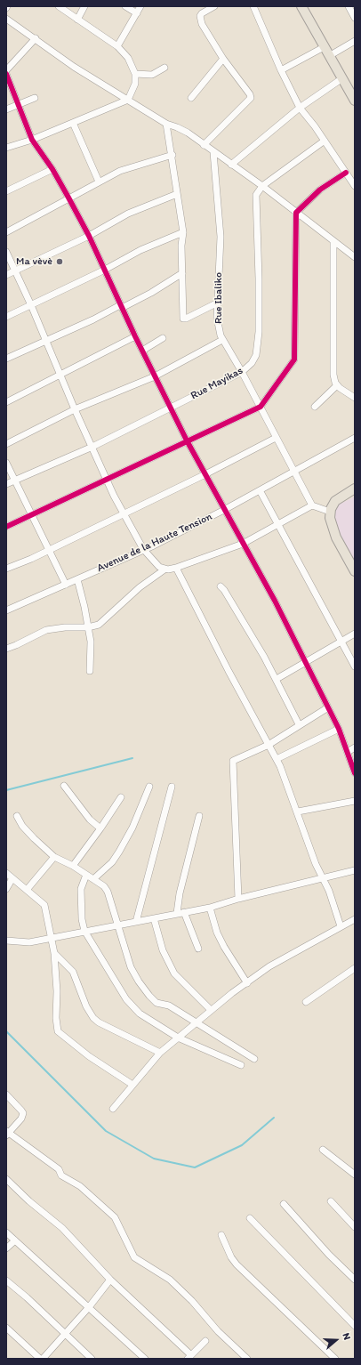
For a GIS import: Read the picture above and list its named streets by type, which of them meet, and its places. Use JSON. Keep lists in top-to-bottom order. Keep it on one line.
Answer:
{"streets":{"street":["Rue Ibaliko","Rue Mayikas","Avenue de la Haute Tension"]},"crossings":[["Rue Ibaliko","Rue Mayikas"],["Rue Ibaliko","Avenue de la Haute Tension"]],"places":["Ma vèvè"],"north":"right"}
